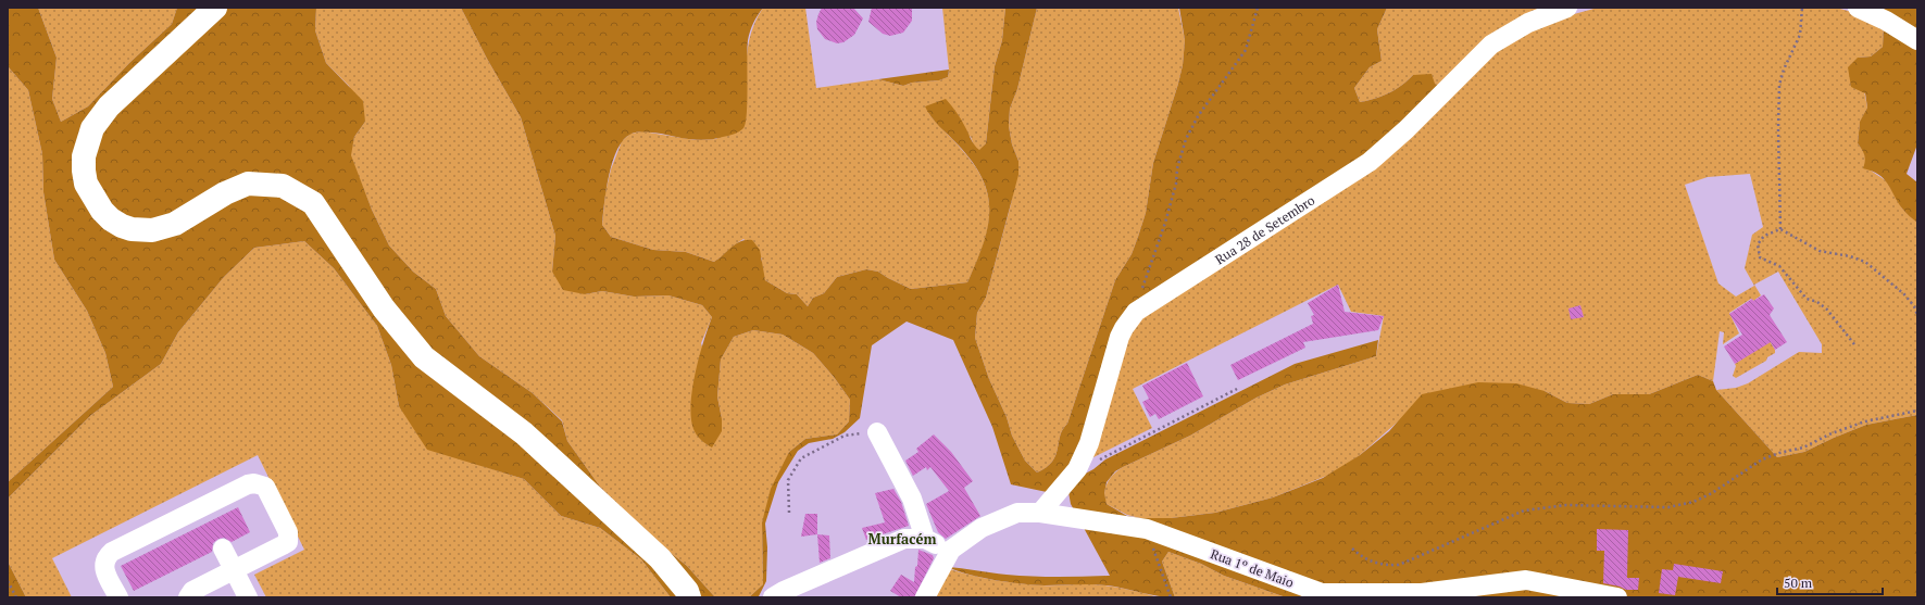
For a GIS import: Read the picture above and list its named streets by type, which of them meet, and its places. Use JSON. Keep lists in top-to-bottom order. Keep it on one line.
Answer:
{"streets":{"street":["Rua 28 de Setembro","Rua 1º de Maio"]},"crossings":[["Rua 28 de Setembro","Rua 1º de Maio"]],"districts":["Murfacém"],"scale_bar":"50 m"}
